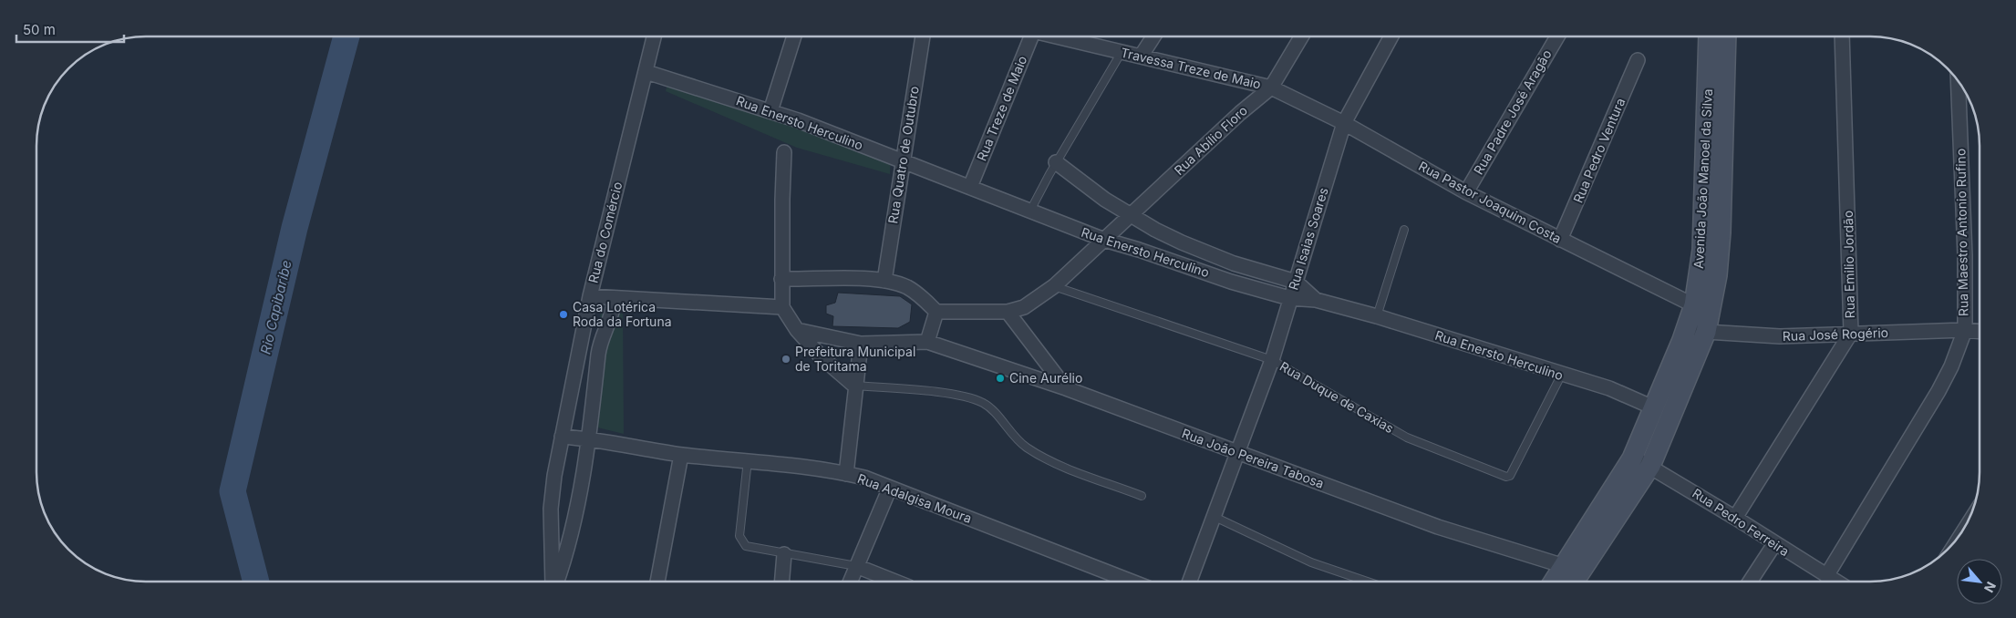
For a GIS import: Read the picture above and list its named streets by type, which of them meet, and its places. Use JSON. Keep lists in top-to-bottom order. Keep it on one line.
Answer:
{"streets":{"street":["Travessa Treze de Maio","Rua Treze de Maio","Rua Padre José Aragão","Rua Enersto Herculino","Rua Abílio Floro","Rua Pedro Ventura","Rua Quatro de Outubro","Avenida João Manoel da Silva","Rua Pastor Joaquim Costa","Rua do Comércio","Rua Maestro Antonio Rufino","Rua Isaias Soares","Rua Emilio Jordão","Rua José Rogério","Rua João Pereira Tabosa","Rua Adalgisa Moura","Rua Pedro Ferreira"],"lane":["Rua Duque de Caxias"]},"crossings":[["Travessa Treze de Maio","Rua Abílio Floro"],["Travessa Treze de Maio","Rua Pastor Joaquim Costa"],["Rua Treze de Maio","Rua Enersto Herculino"],["Rua Padre José Aragão","Rua Pastor Joaquim Costa"],["Rua Enersto Herculino","Rua Abílio Floro"],["Rua Enersto Herculino","Rua Quatro de Outubro"],["Rua Enersto Herculino","Avenida João Manoel da Silva"],["Rua Enersto Herculino","Rua do Comércio"],["Rua Enersto Herculino","Rua Isaias Soares"],["Rua Enersto Herculino","Rua Duque de Caxias"],["Rua Abílio Floro","Rua Pastor Joaquim Costa"],["Rua Abílio Floro","Rua Duque de Caxias"],["Rua Pedro Ventura","Rua Pastor Joaquim Costa"],["Avenida João Manoel da Silva","Rua Pastor Joaquim Costa"],["Avenida João Manoel da Silva","Rua José Rogério"],["Avenida João Manoel da Silva","Rua João Pereira Tabosa"],["Avenida João Manoel da Silva","Rua Pedro Ferreira"],["Rua Pastor Joaquim Costa","Rua Isaias Soares"],["Rua do Comércio","Rua Adalgisa Moura"],["Rua Maestro Antonio Rufino","Rua José Rogério"],["Rua Maestro Antonio Rufino","Rua Pedro Ferreira"],["Rua Isaias Soares","Rua Duque de Caxias"],["Rua Isaias Soares","Rua João Pereira Tabosa"],["Rua Emilio Jordão","Rua José Rogério"],["Rua Emilio Jordão","Rua Pedro Ferreira"]],"water":["Rio Capibaribe"],"places":["Casa Lotérica Roda da Fortuna","Prefeitura Municipal de Toritama","Cine Aurélio"],"scale_bar":"50 m","north":"bottom right"}
